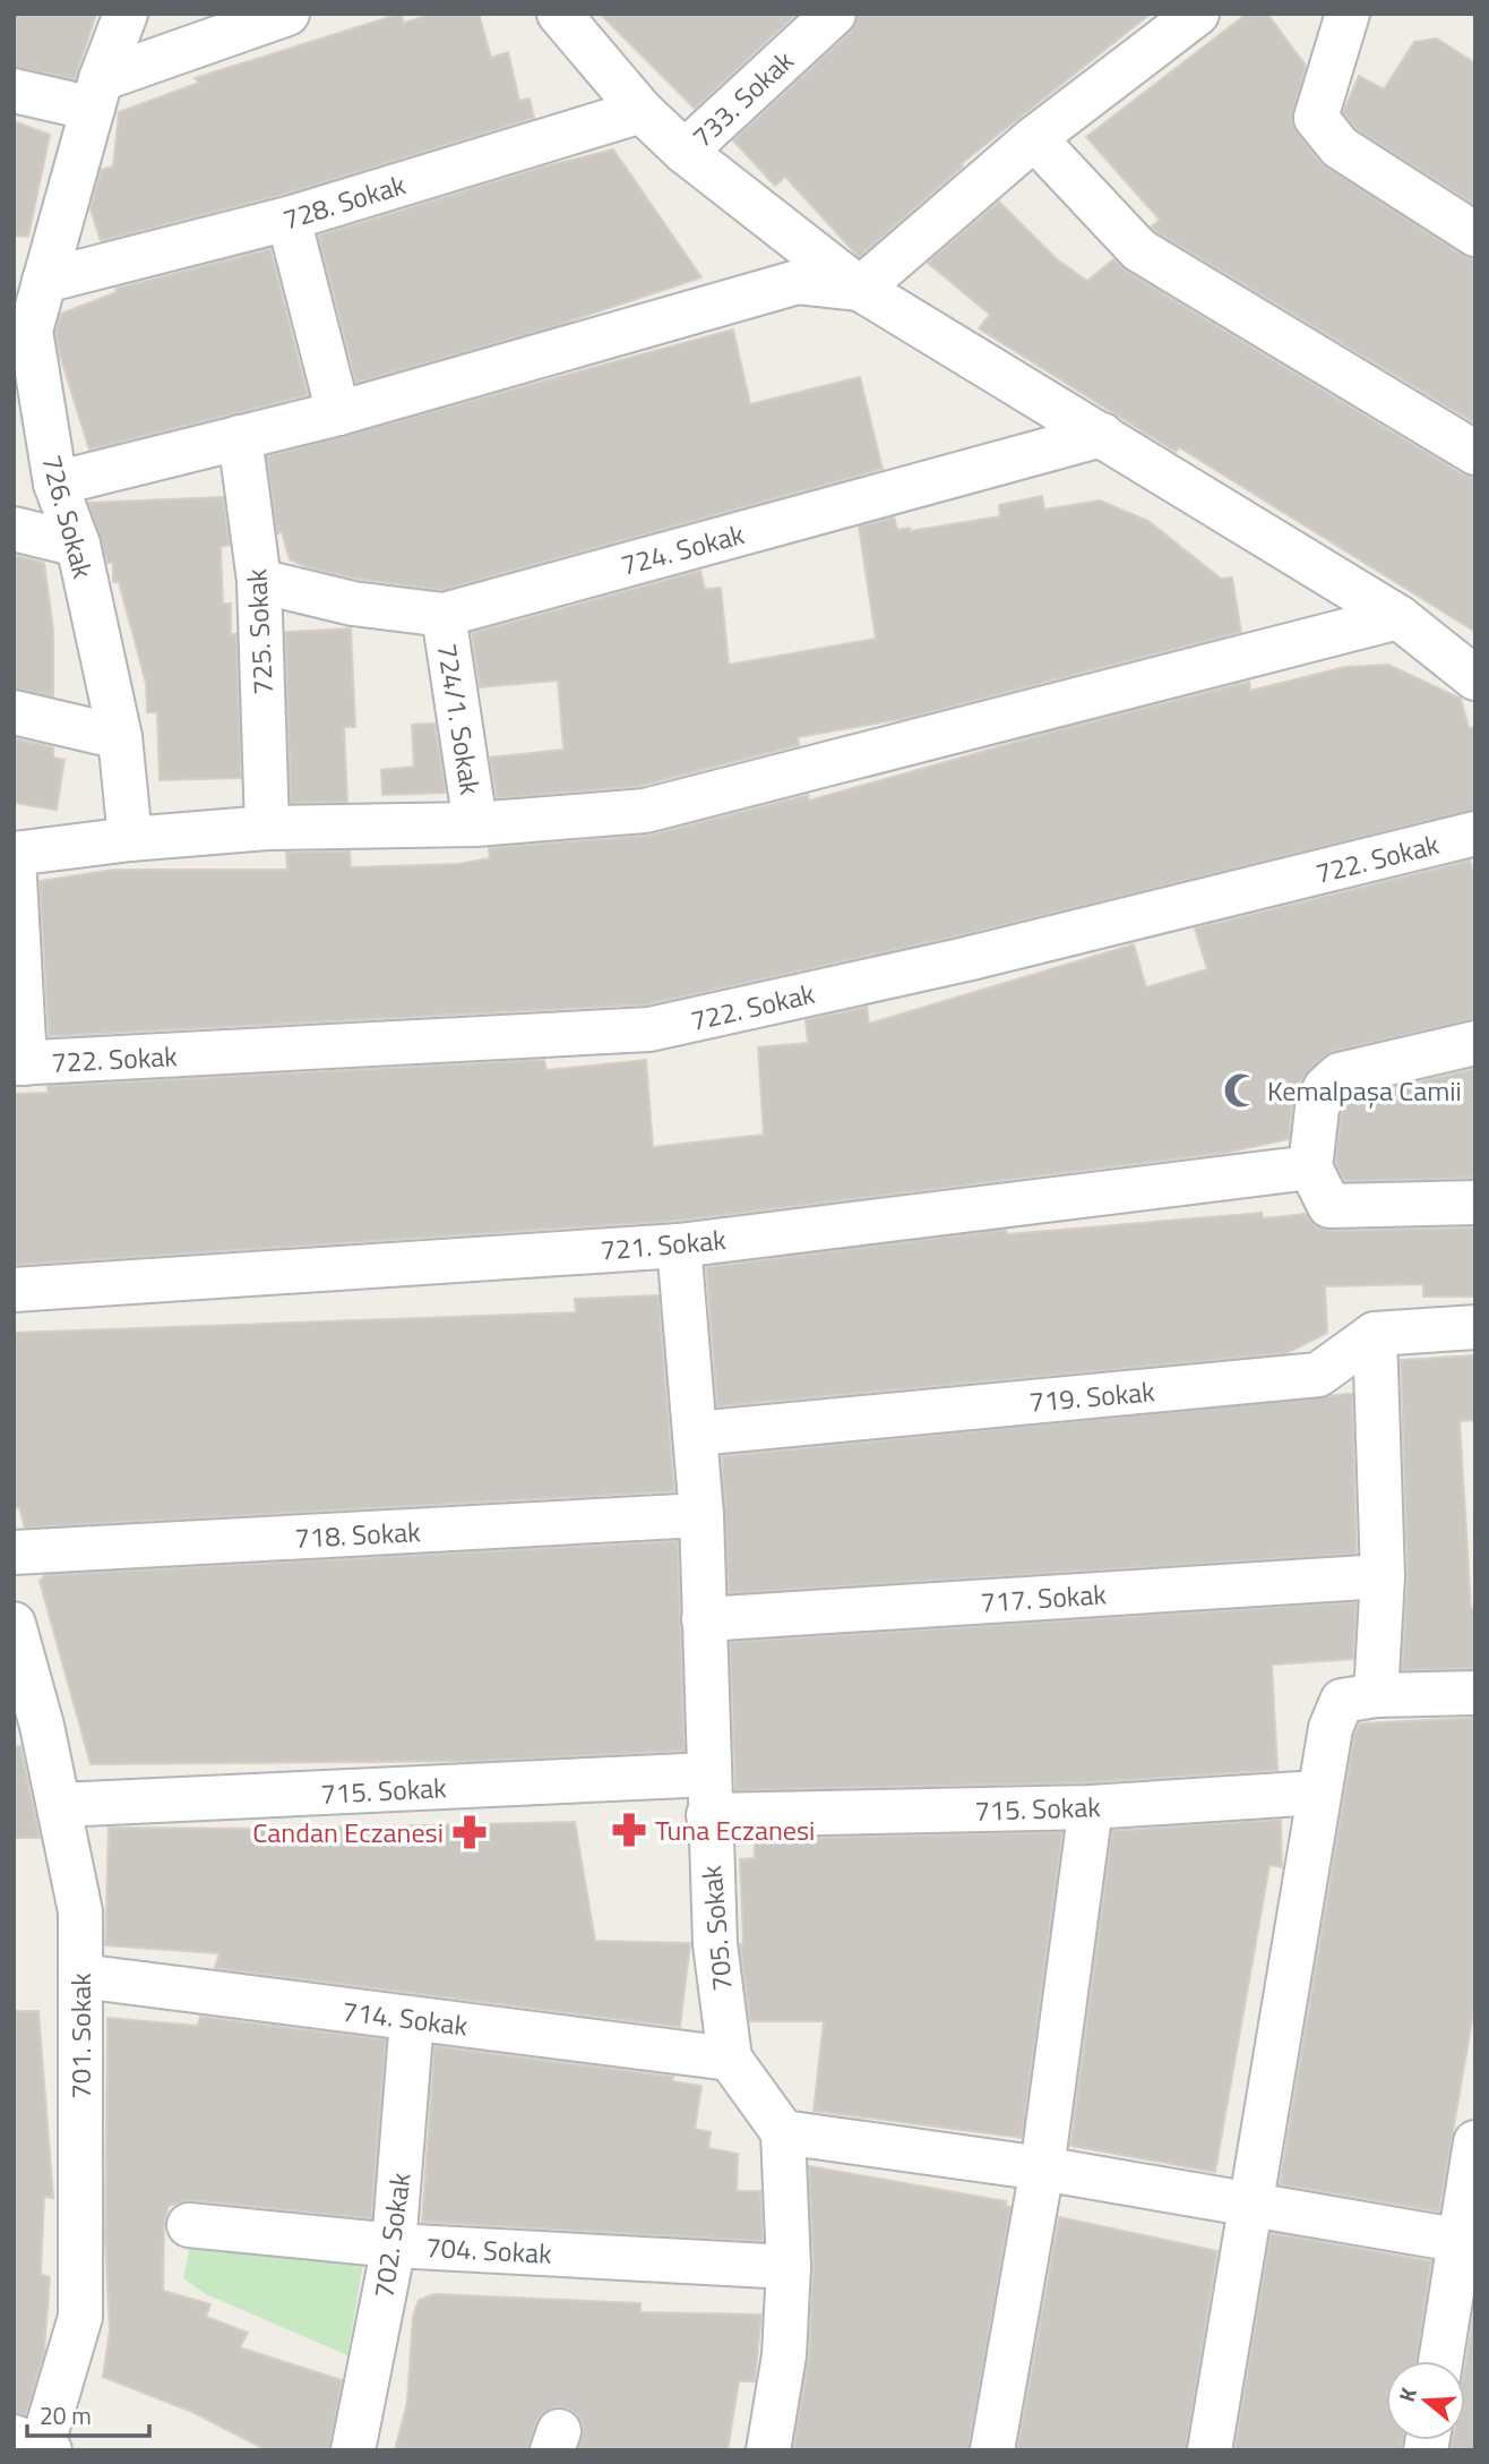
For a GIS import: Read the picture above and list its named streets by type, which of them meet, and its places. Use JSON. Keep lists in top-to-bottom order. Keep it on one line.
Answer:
{"streets":{"street":["733. Sokak","728. Sokak","726. Sokak","724. Sokak","725. Sokak","724/1. Sokak","722. Sokak","721. Sokak","719. Sokak","718. Sokak","717. Sokak","715. Sokak","705. Sokak","714. Sokak","701. Sokak","702. Sokak","704. Sokak"]},"crossings":[["728. Sokak","726. Sokak"],["724. Sokak","725. Sokak"],["724. Sokak","724/1. Sokak"],["721. Sokak","705. Sokak"],["719. Sokak","705. Sokak"],["718. Sokak","705. Sokak"],["717. Sokak","705. Sokak"],["715. Sokak","705. Sokak"],["715. Sokak","701. Sokak"],["705. Sokak","714. Sokak"],["714. Sokak","701. Sokak"],["714. Sokak","702. Sokak"],["702. Sokak","704. Sokak"]],"places":{"mosque":["Kemalpaşa Camii"],"pharmacy":["Tuna Eczanesi","Candan Eczanesi"]},"scale_bar":"20 m","north":"left"}
